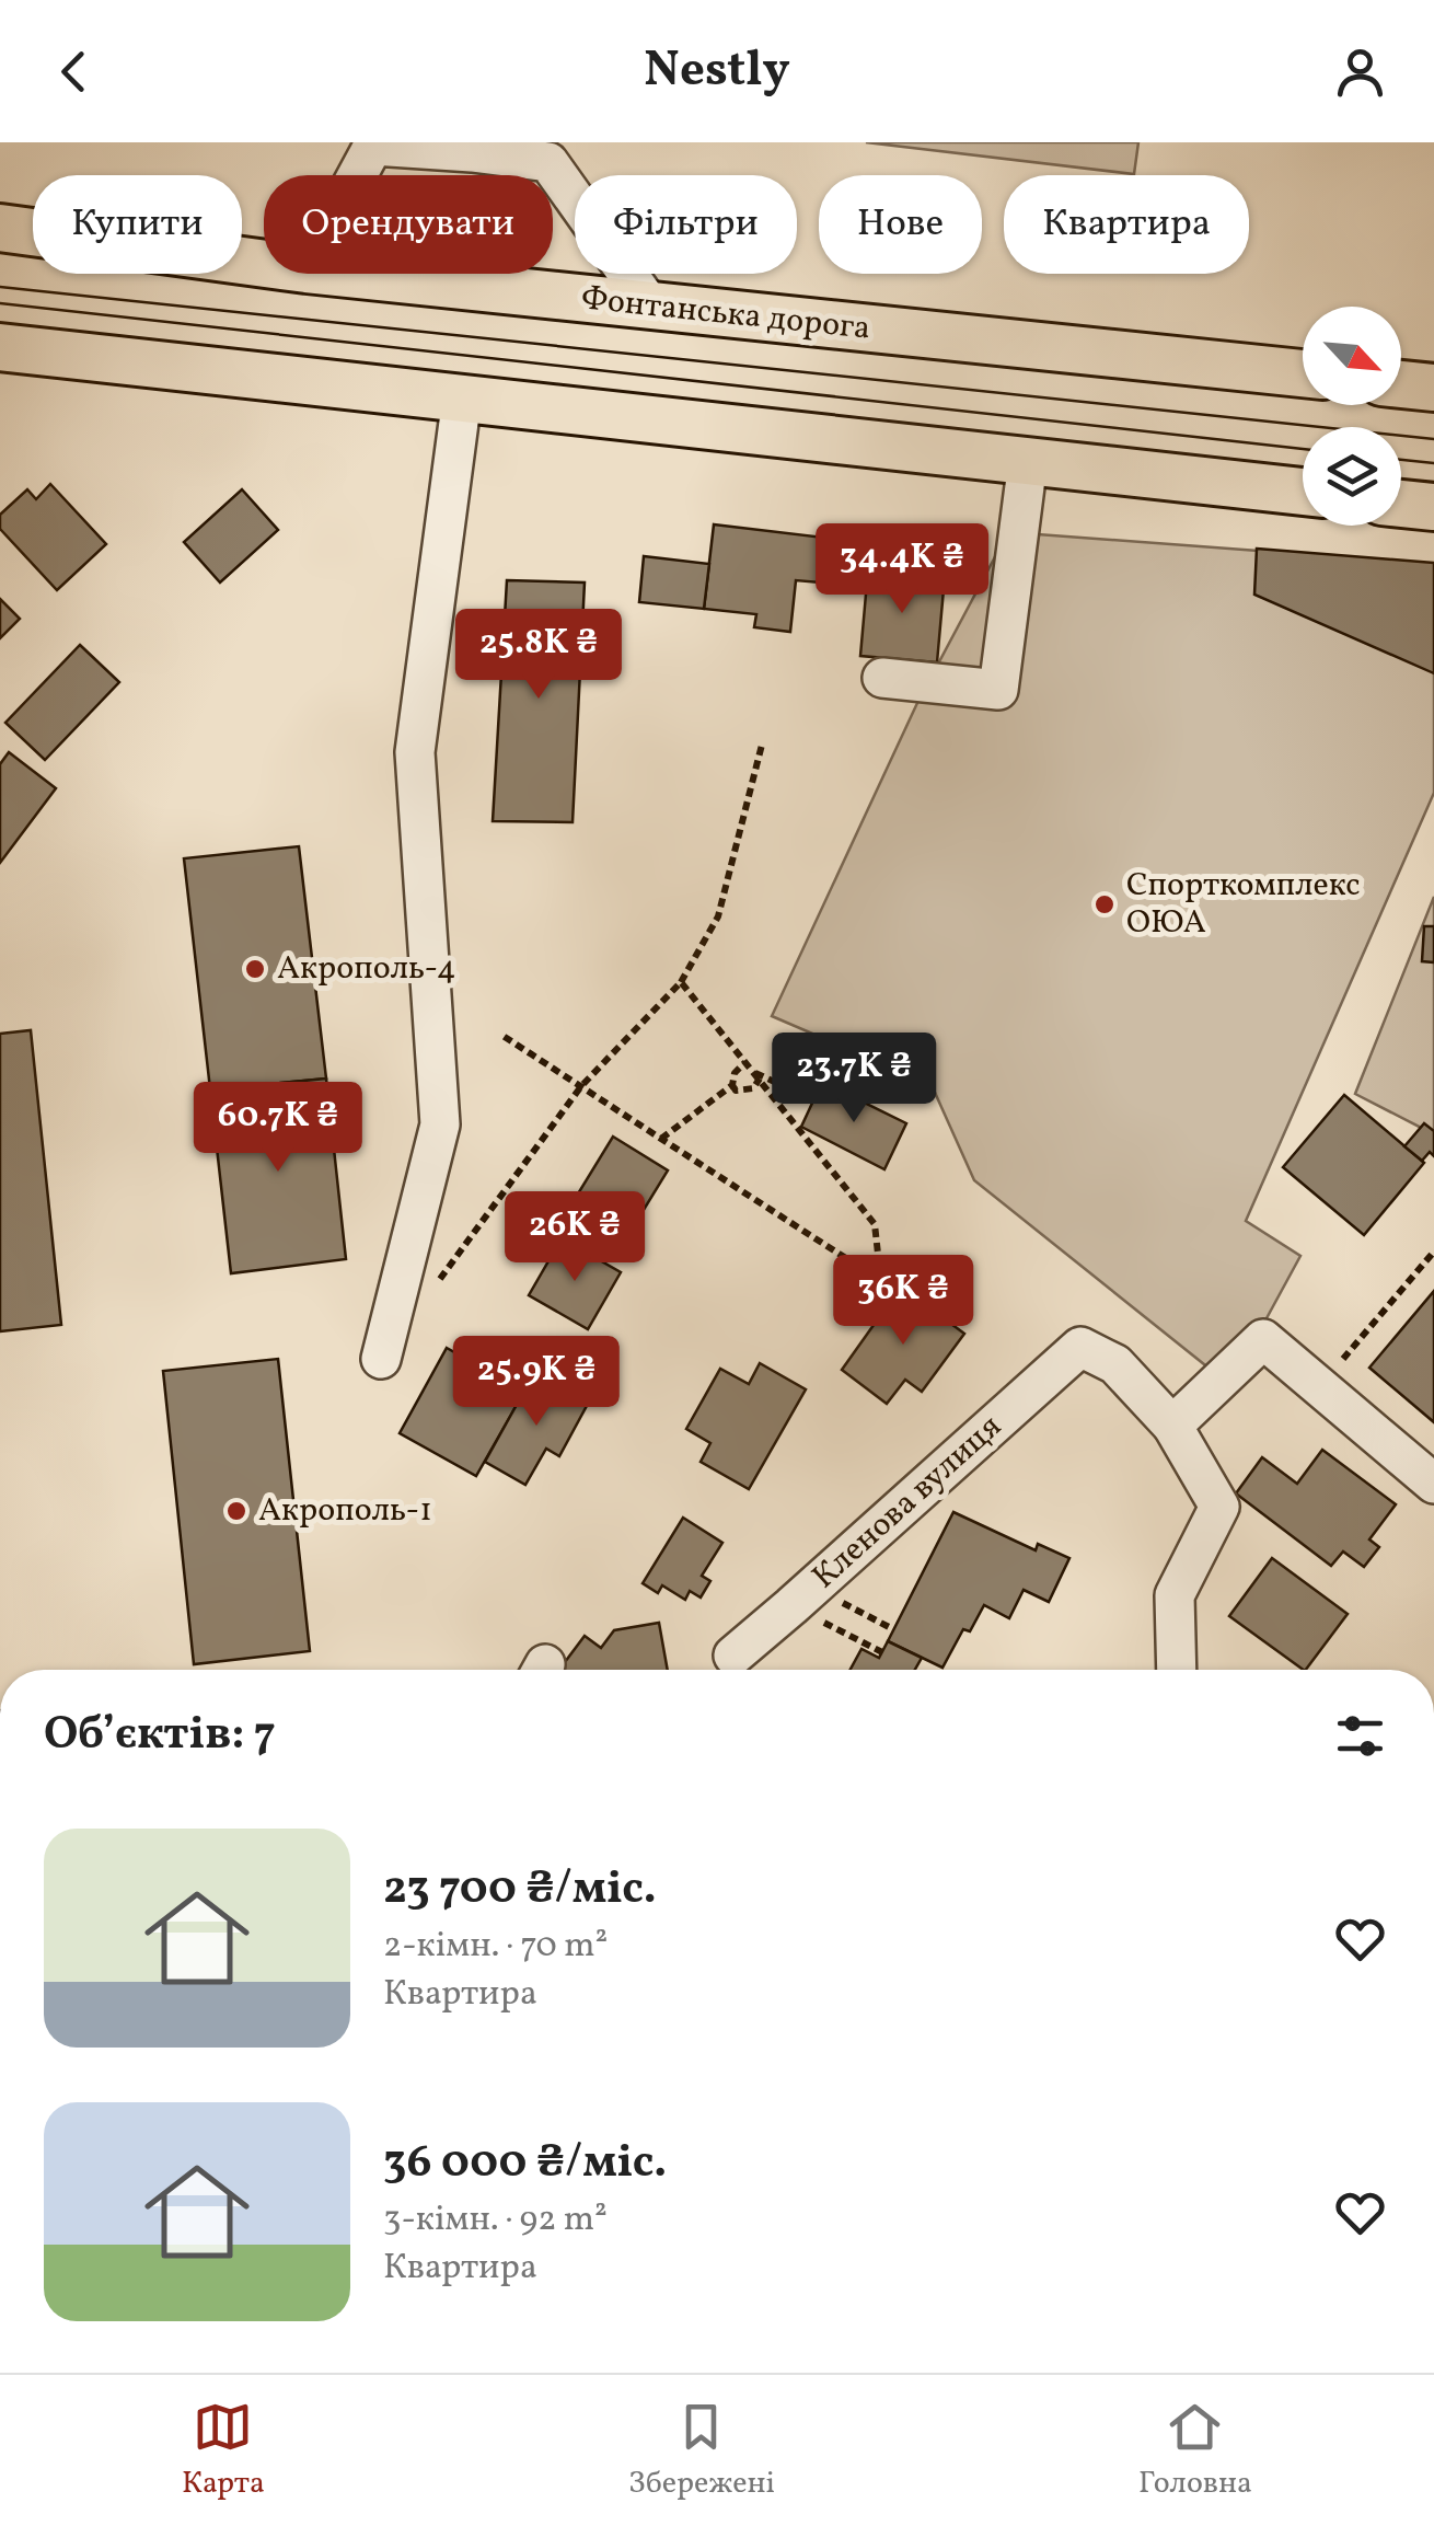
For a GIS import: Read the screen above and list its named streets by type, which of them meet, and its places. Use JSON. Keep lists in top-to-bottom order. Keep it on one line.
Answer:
{"streets":{"main road":["Фонтанська дорога"],"street":["Кленова вулиця"]},"places":["Спорткомплекс ОЮА","Акрополь-4","Акрополь-1"],"north":"bottom right","page":{"header":"Nestly","chip":["Купити","Орендувати","Фільтри","Нове","Квартира"],"price":["34.4K ₴","25.8K ₴","23.7K ₴","60.7K ₴","26K ₴","36K ₴","25.9K ₴"],"heading":"Об’єктів: 7","list":[{"name":"23 700 ₴/міс.","note":"2-кімн. · 70 m² · Квартира"},{"name":"36 000 ₴/міс.","note":"3-кімн. · 92 m² · Квартира"}],"tabs":["Карта","Збережені","Головна"]}}
